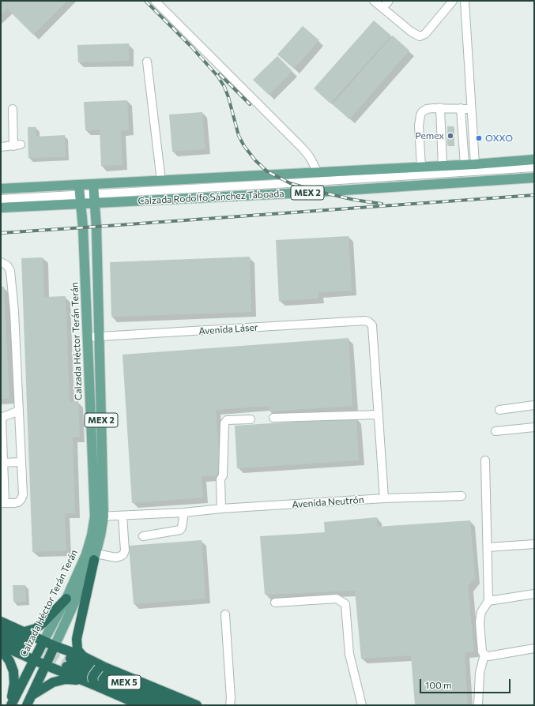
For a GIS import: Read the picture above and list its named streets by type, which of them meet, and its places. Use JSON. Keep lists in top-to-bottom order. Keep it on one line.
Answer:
{"streets":{"highway":["Calzada Héctor Terán Terán","MEX 5"],"main road":["MEX 2","Calzada Rodolfo Sánchez Taboada"],"street":["Avenida Láser","Avenida Neutrón"]},"crossings":[["Calzada Rodolfo Sánchez Taboada","Calzada Héctor Terán Terán"],["Avenida Láser","Calzada Héctor Terán Terán"],["Calzada Héctor Terán Terán","Avenida Neutrón"]],"places":["Pemex","OXXO"],"scale_bar":"100 m"}
